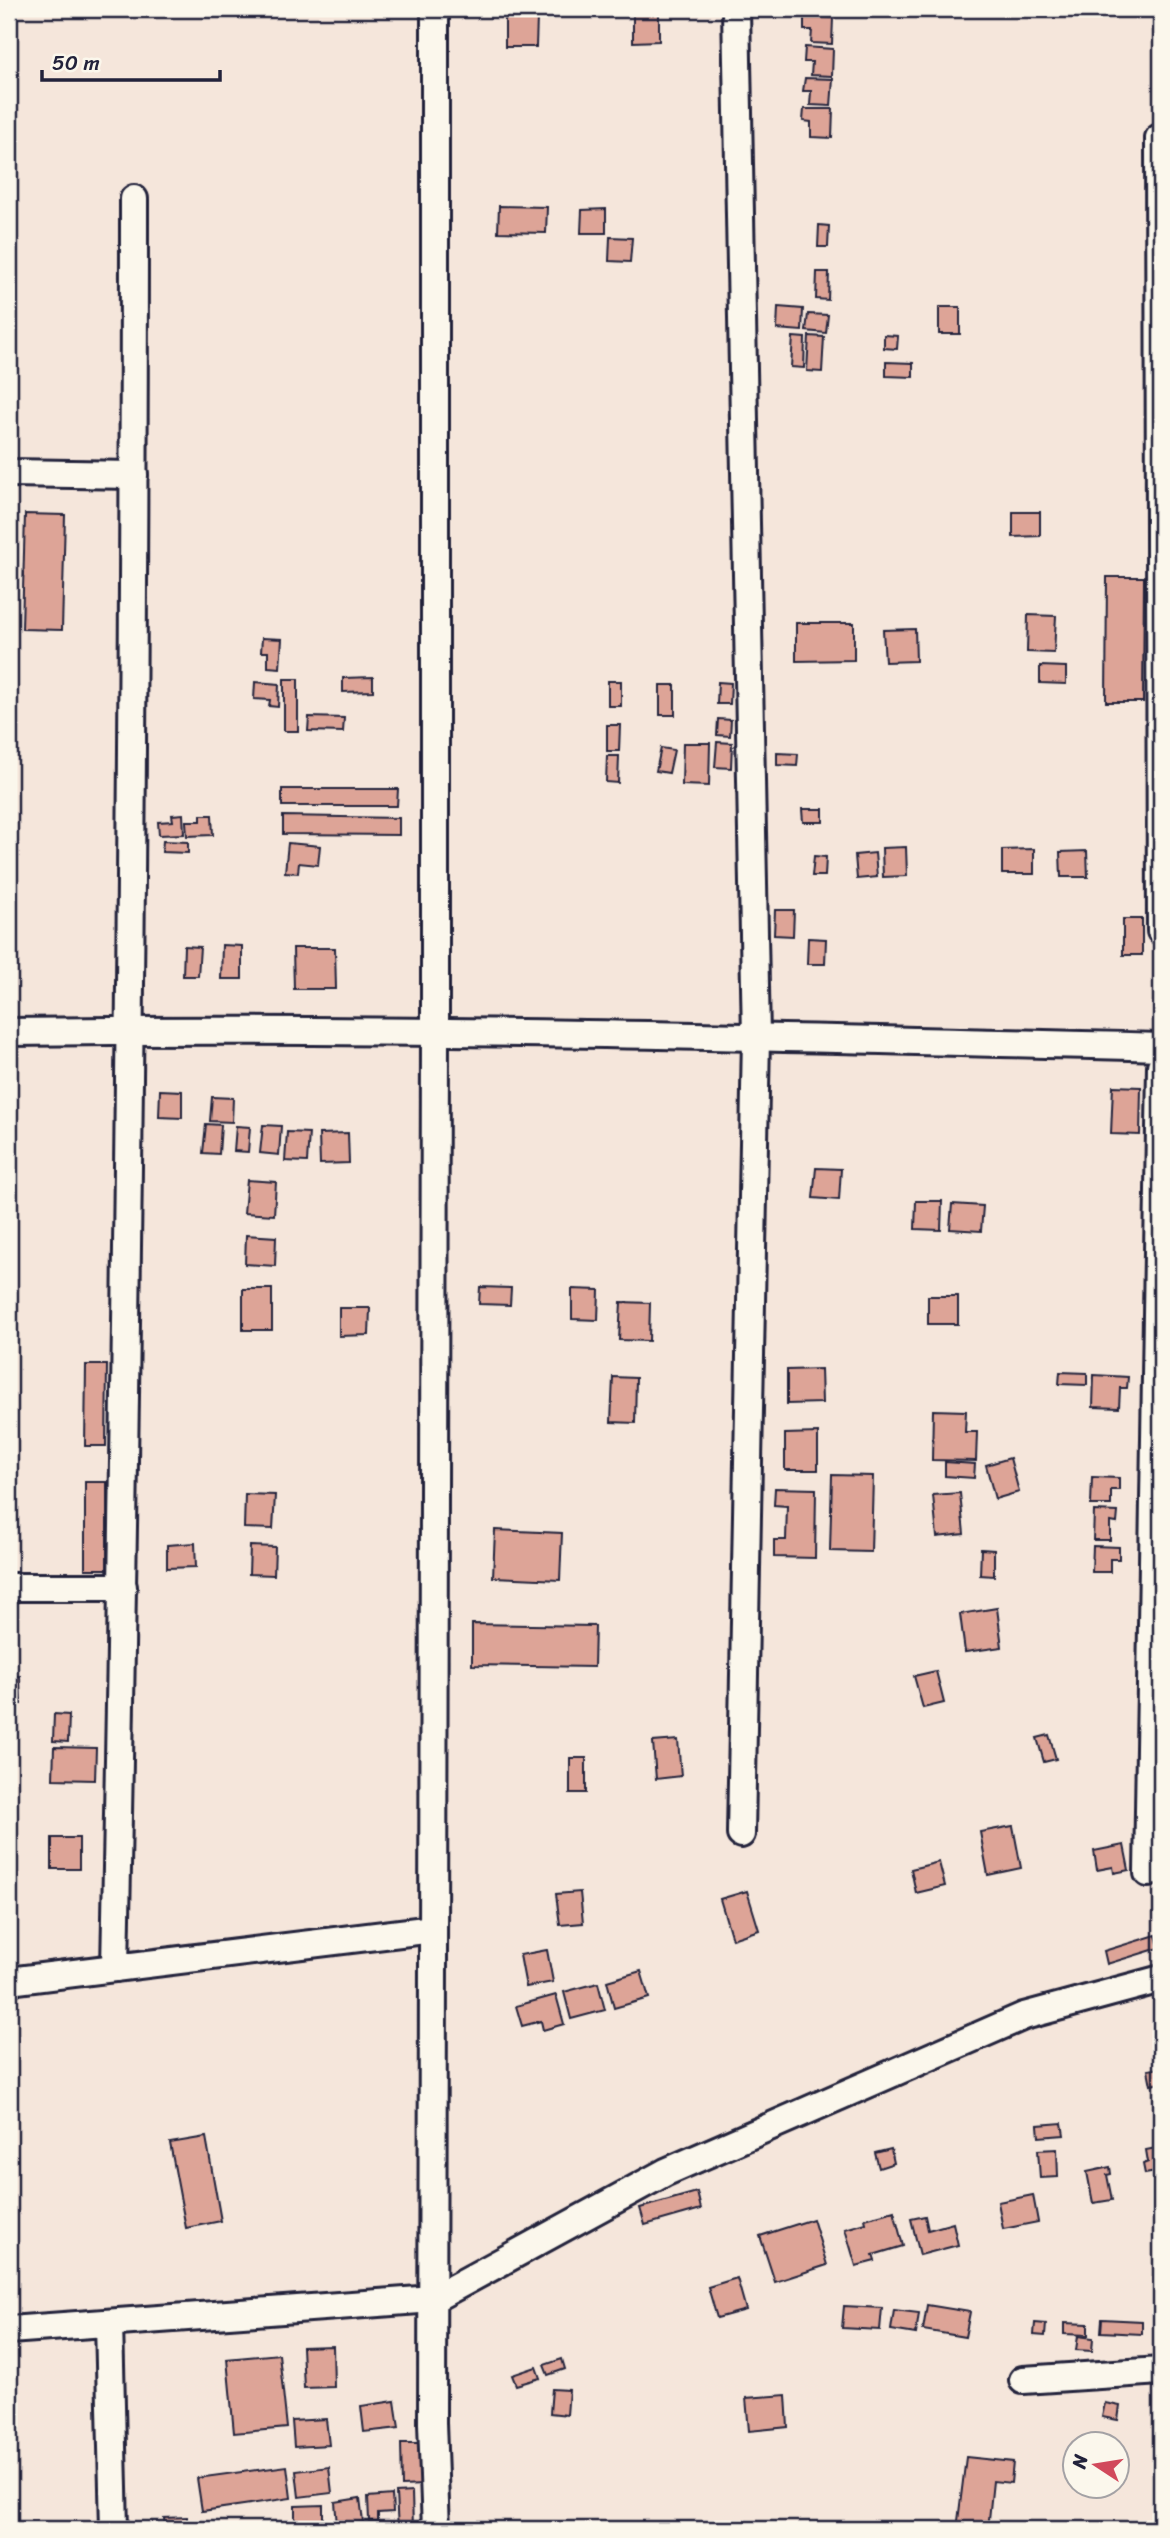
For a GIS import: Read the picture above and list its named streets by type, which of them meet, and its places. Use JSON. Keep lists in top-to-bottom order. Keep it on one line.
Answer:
{"scale_bar":"50 m","north":"left"}
